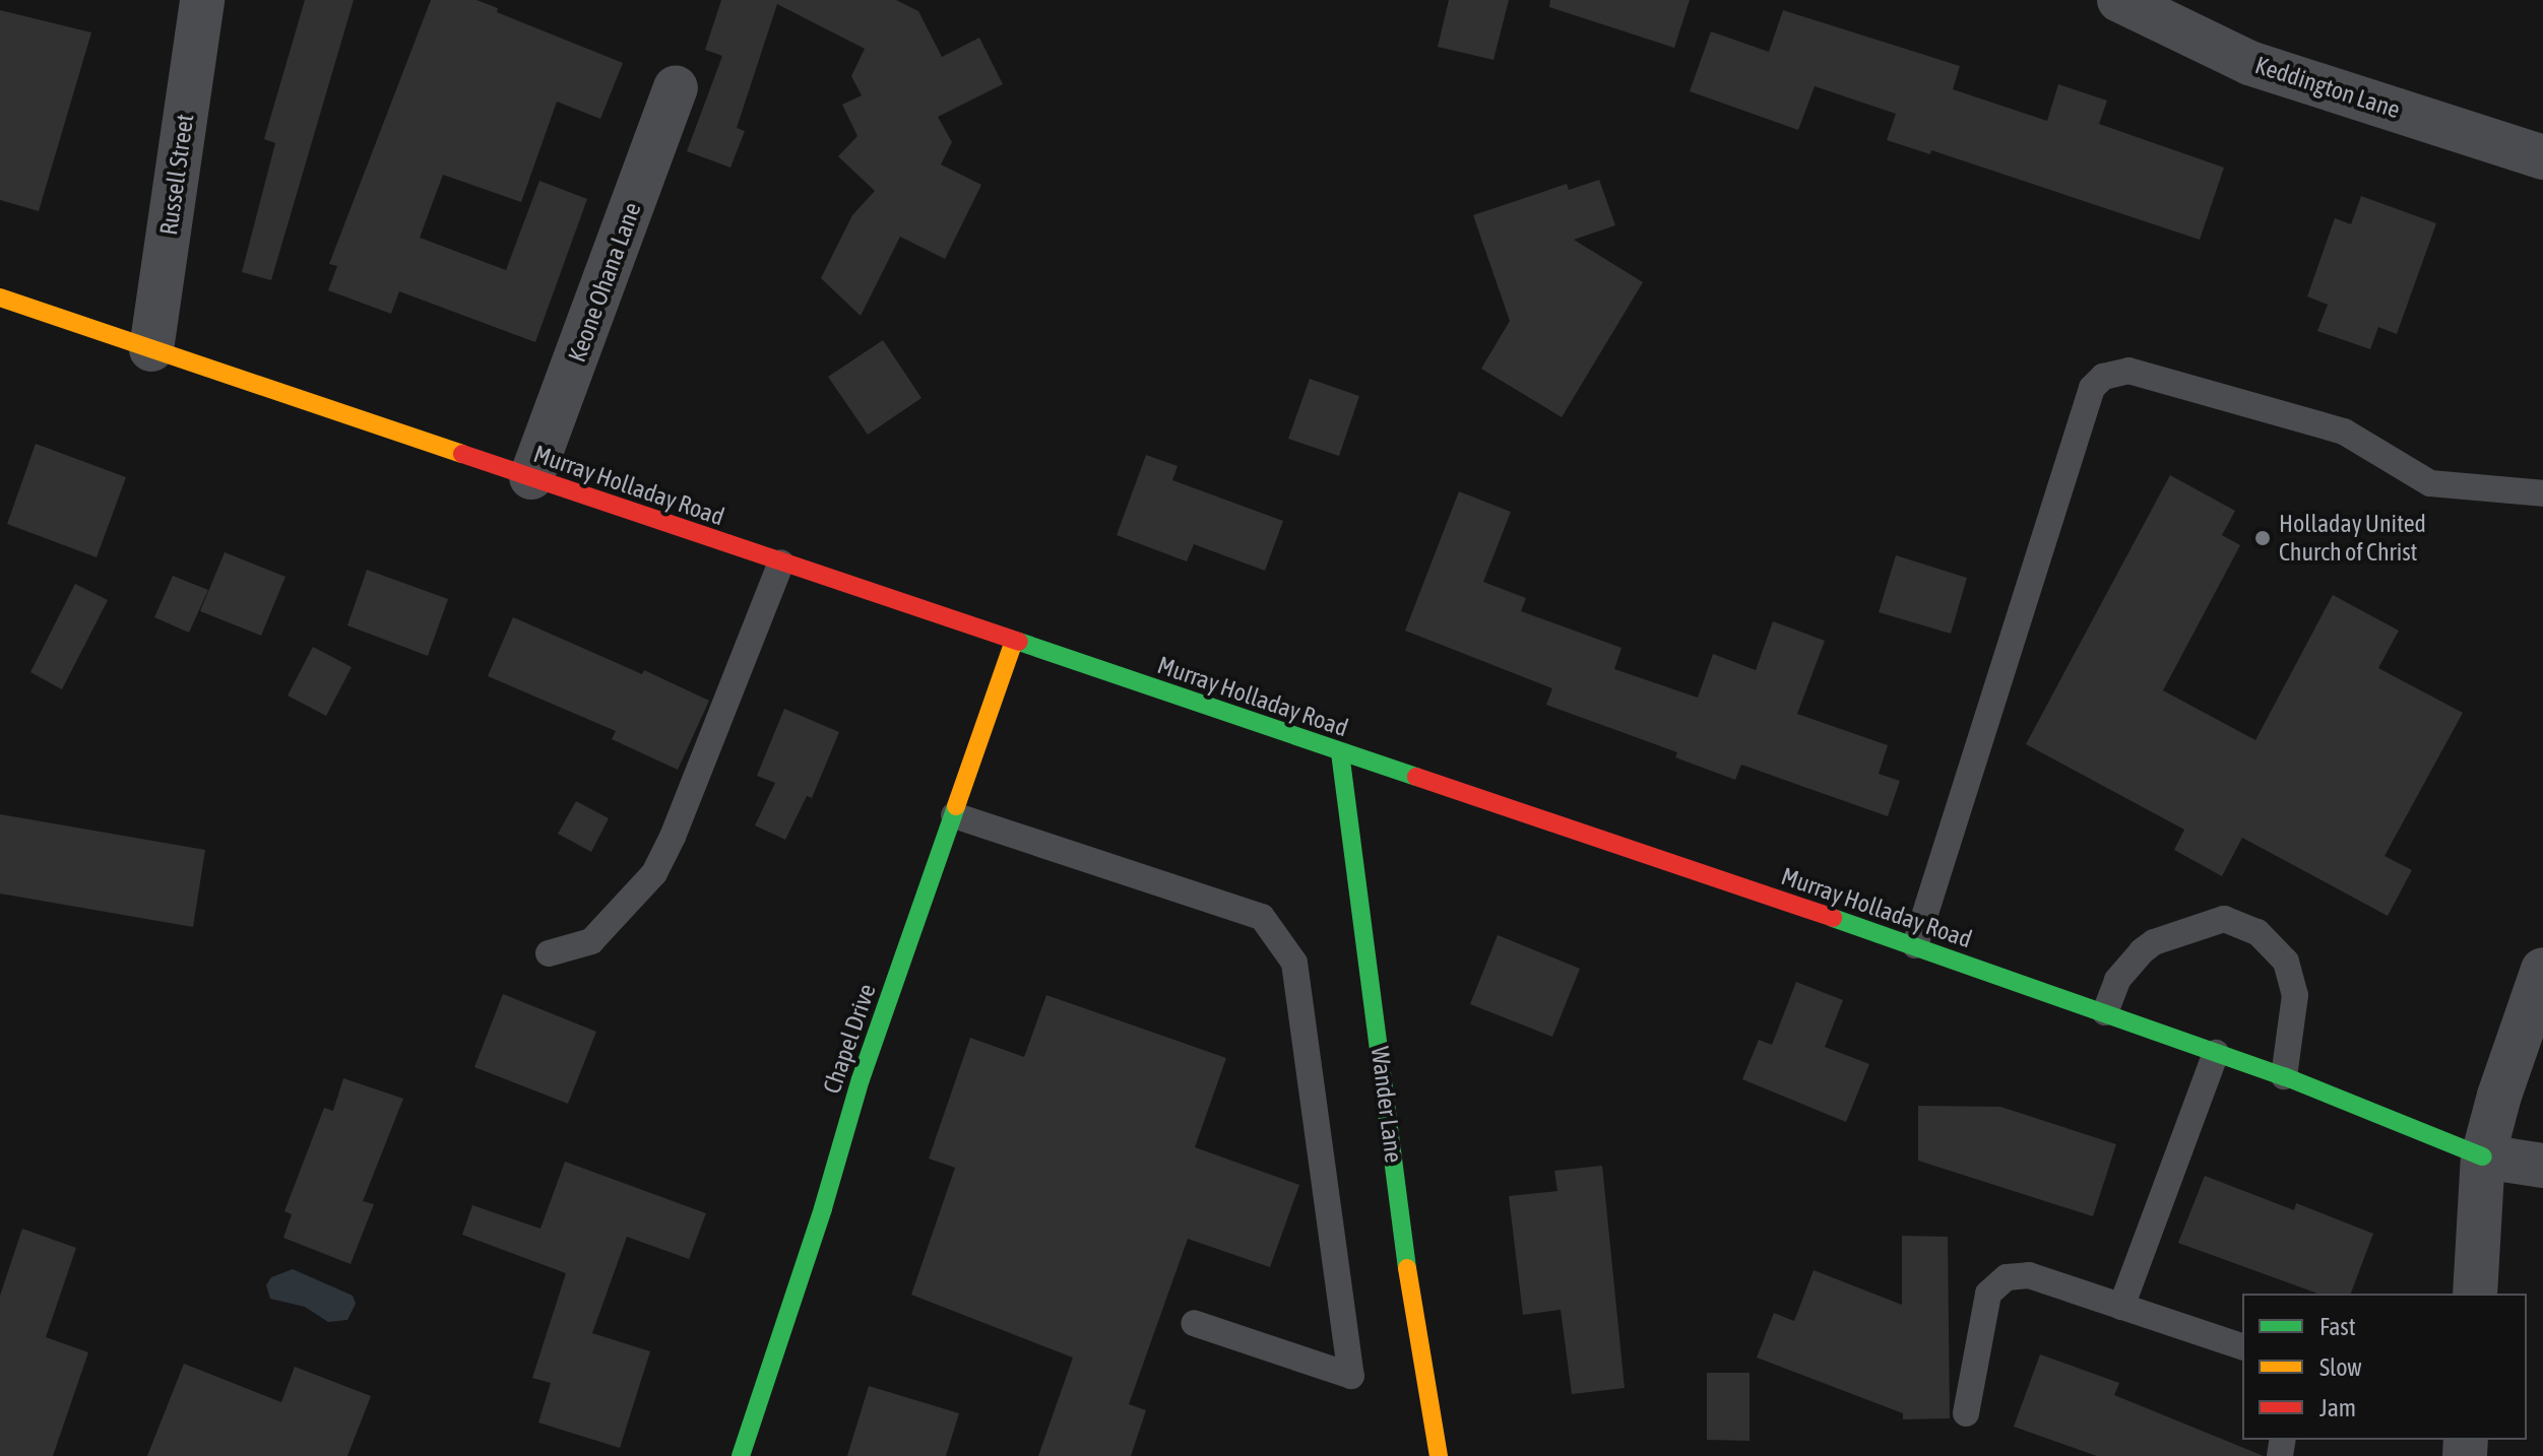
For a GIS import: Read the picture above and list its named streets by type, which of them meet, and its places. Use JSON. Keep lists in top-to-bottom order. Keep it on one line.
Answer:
{"streets":{"street":["Keddington Lane","Russell Street","Keone Ohana Lane","Murray Holladay Road","Chapel Drive","Wander Lane"]},"crossings":[["Russell Street","Murray Holladay Road"],["Keone Ohana Lane","Murray Holladay Road"],["Murray Holladay Road","Chapel Drive"],["Murray Holladay Road","Wander Lane"]],"places":["Holladay United Church of Christ"],"legend":["Fast","Slow","Jam"]}
